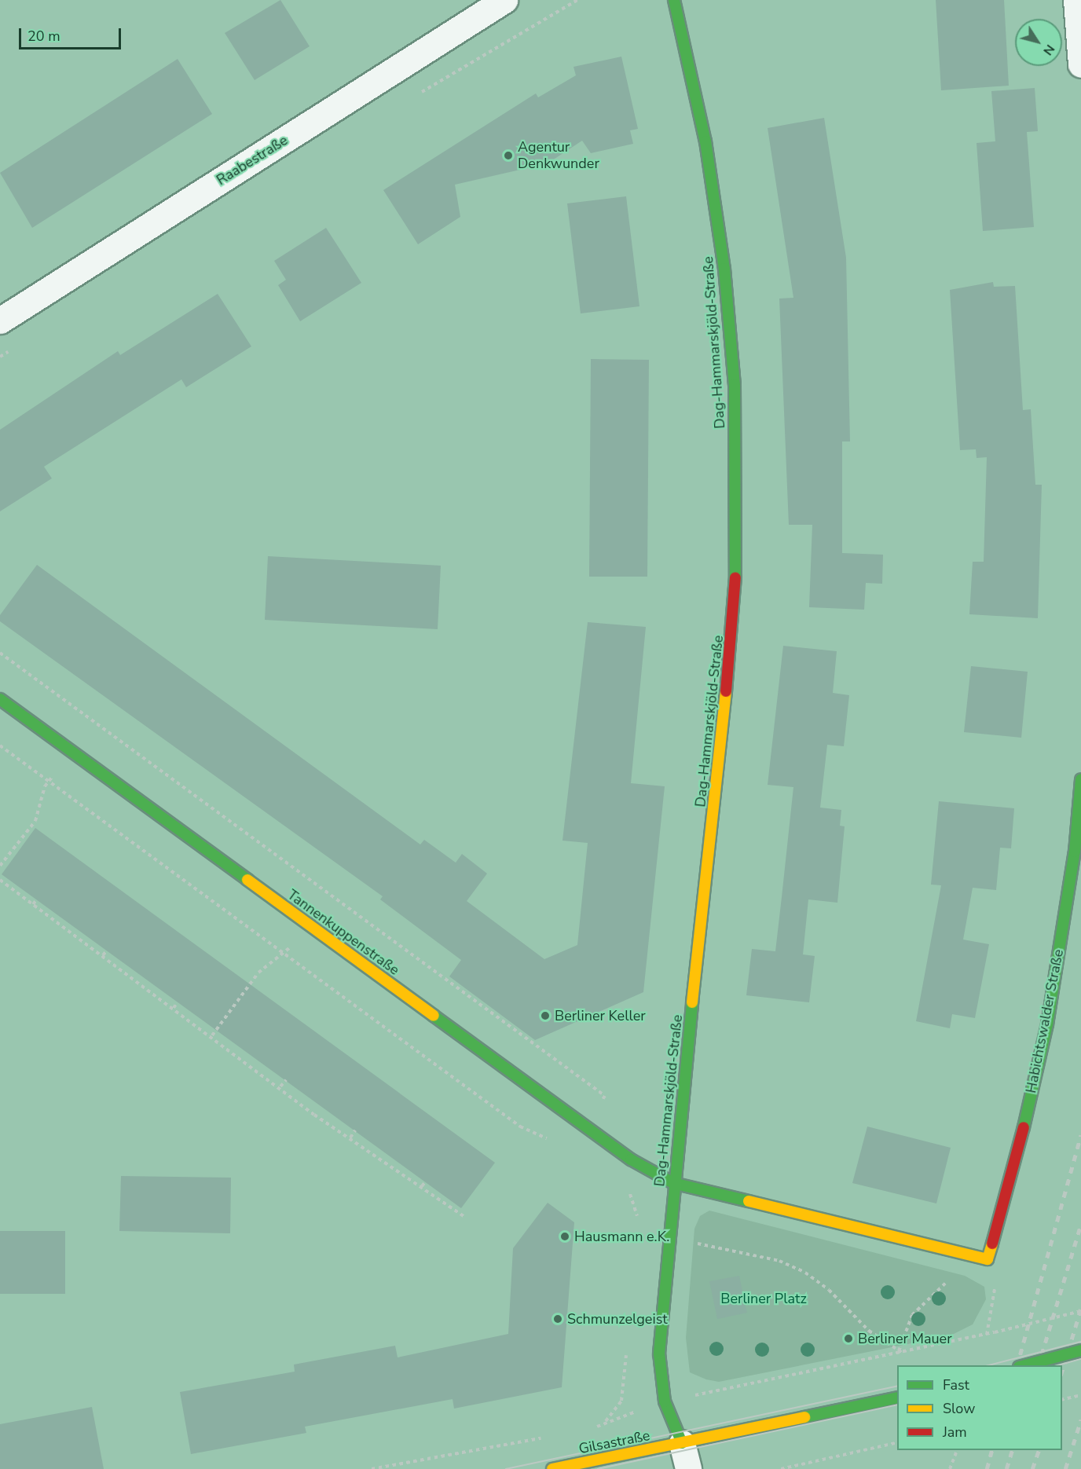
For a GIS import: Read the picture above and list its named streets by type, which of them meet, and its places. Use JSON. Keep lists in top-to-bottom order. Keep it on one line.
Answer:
{"streets":{"street":["Raabestraße","Dag-Hammarskjöld-Straße","Tannenkuppenstraße","Habichtswalder Straße","Gilsastraße"]},"crossings":[["Dag-Hammarskjöld-Straße","Tannenkuppenstraße"],["Dag-Hammarskjöld-Straße","Gilsastraße"]],"parks":["Berliner Platz"],"places":["Agentur Denkwunder","Berliner Keller","Hausmann e.K.","Schmunzelgeist","Berliner Mauer"],"legend":["Fast","Slow","Jam"],"scale_bar":"20 m","north":"bottom right"}
